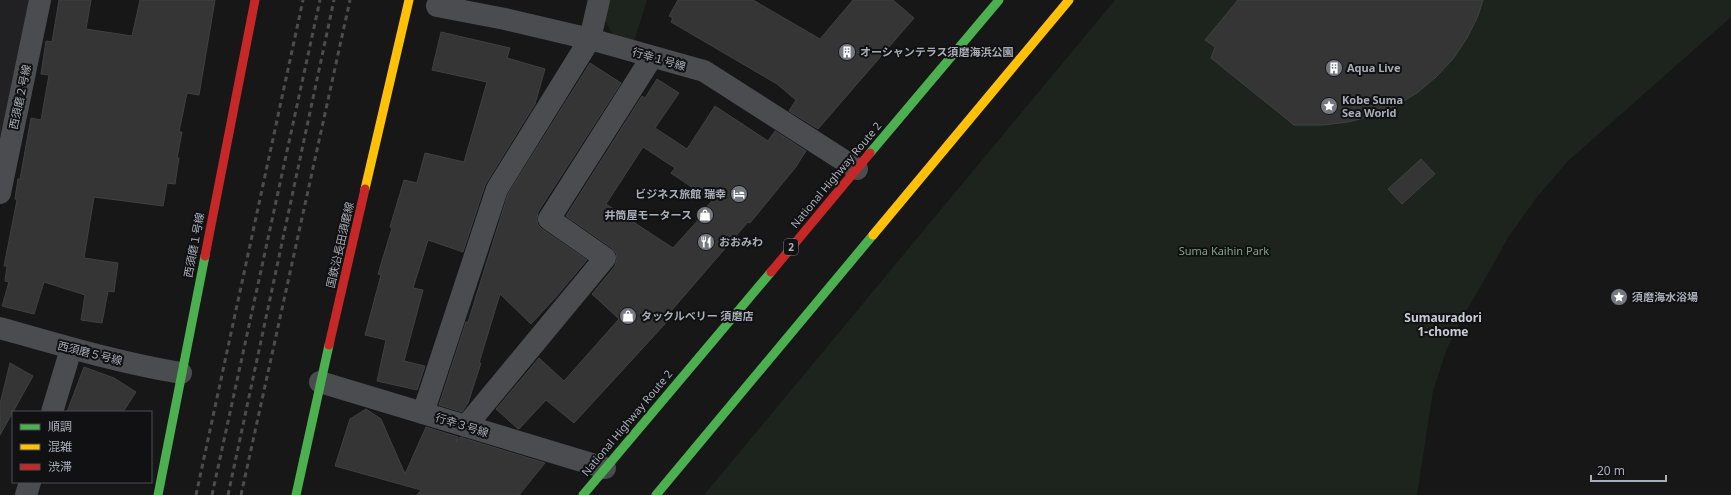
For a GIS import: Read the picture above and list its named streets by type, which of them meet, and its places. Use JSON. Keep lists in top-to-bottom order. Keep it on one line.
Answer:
{"streets":{"main road":["National Highway Route 2","西須磨１号線","国鉄沿長田須磨線","2"],"street":["行幸１号線","西須磨２号線","西須磨５号線","行幸３号線"]},"crossings":[["行幸１号線","National Highway Route 2"],["National Highway Route 2","行幸３号線"],["西須磨１号線","西須磨５号線"],["国鉄沿長田須磨線","行幸３号線"]],"districts":["Sumauradori 1-chome"],"parks":["Suma Kaihin Park"],"places":{"building":["オーシャンテラス須磨海浜公園","Aqua Live"],"place":["Kobe Suma Sea World","須磨海水浴場"],"hotel":["ビジネス旅館 瑞幸"],"shop":["井筒屋モータース","タックルベリー 須磨店"],"restaurant":["おおみわ"]},"legend":["順調","混雑","渋滞"],"scale_bar":"20 m"}
